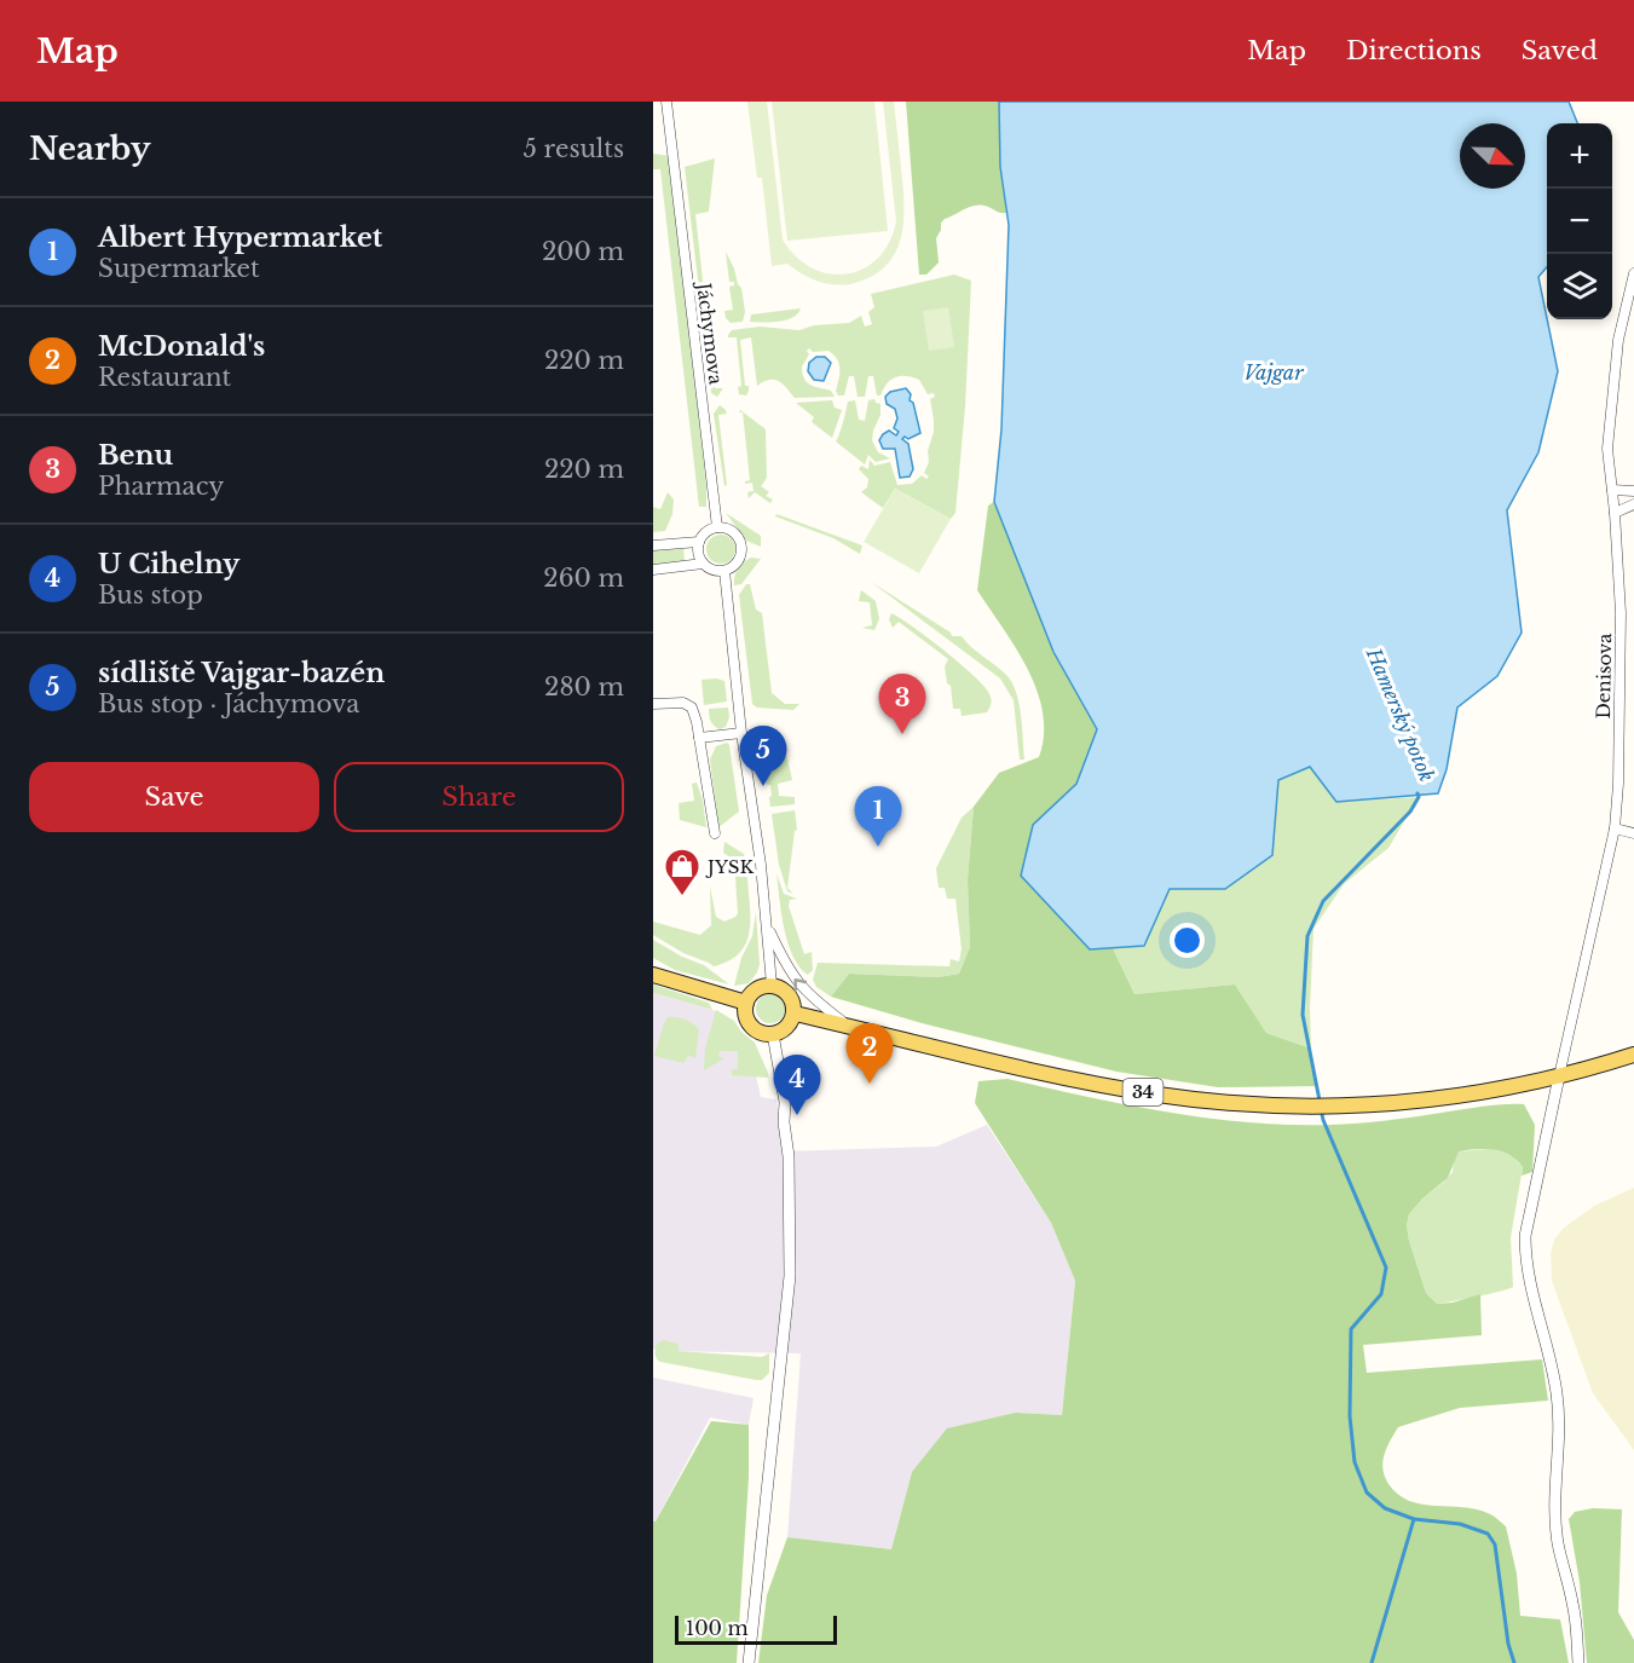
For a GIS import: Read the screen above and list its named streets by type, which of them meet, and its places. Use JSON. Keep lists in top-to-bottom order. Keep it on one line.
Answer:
{"streets":{"main road":["34"],"street":["Jáchymova","Denisova"]},"crossings":[["Denisova","34"]],"water":["Vajgar","Hamerský potok"],"places":{"shop":["JYSK"]},"scale_bar":"100 m","north":"bottom right","page":{"header":"Map","nav":["Map","Directions","Saved"],"heading":["Nearby","5 results"],"map_buttons":["+","−"],"list":[{"mark":"1","name":"Albert Hypermarket","note":"Supermarket","value":"200 m"},{"mark":"2","name":"McDonald's","note":"Restaurant","value":"220 m"},{"mark":"3","name":"Benu","note":"Pharmacy","value":"220 m"},{"mark":"4","name":"U Cihelny","note":"Bus stop","value":"260 m"},{"mark":"5","name":"sídliště Vajgar-bazén","note":"Bus stop · Jáchymova","value":"280 m"}],"pins":["3","5","1","2","4"],"buttons":["Save","Share"],"scale":"100 m"}}
